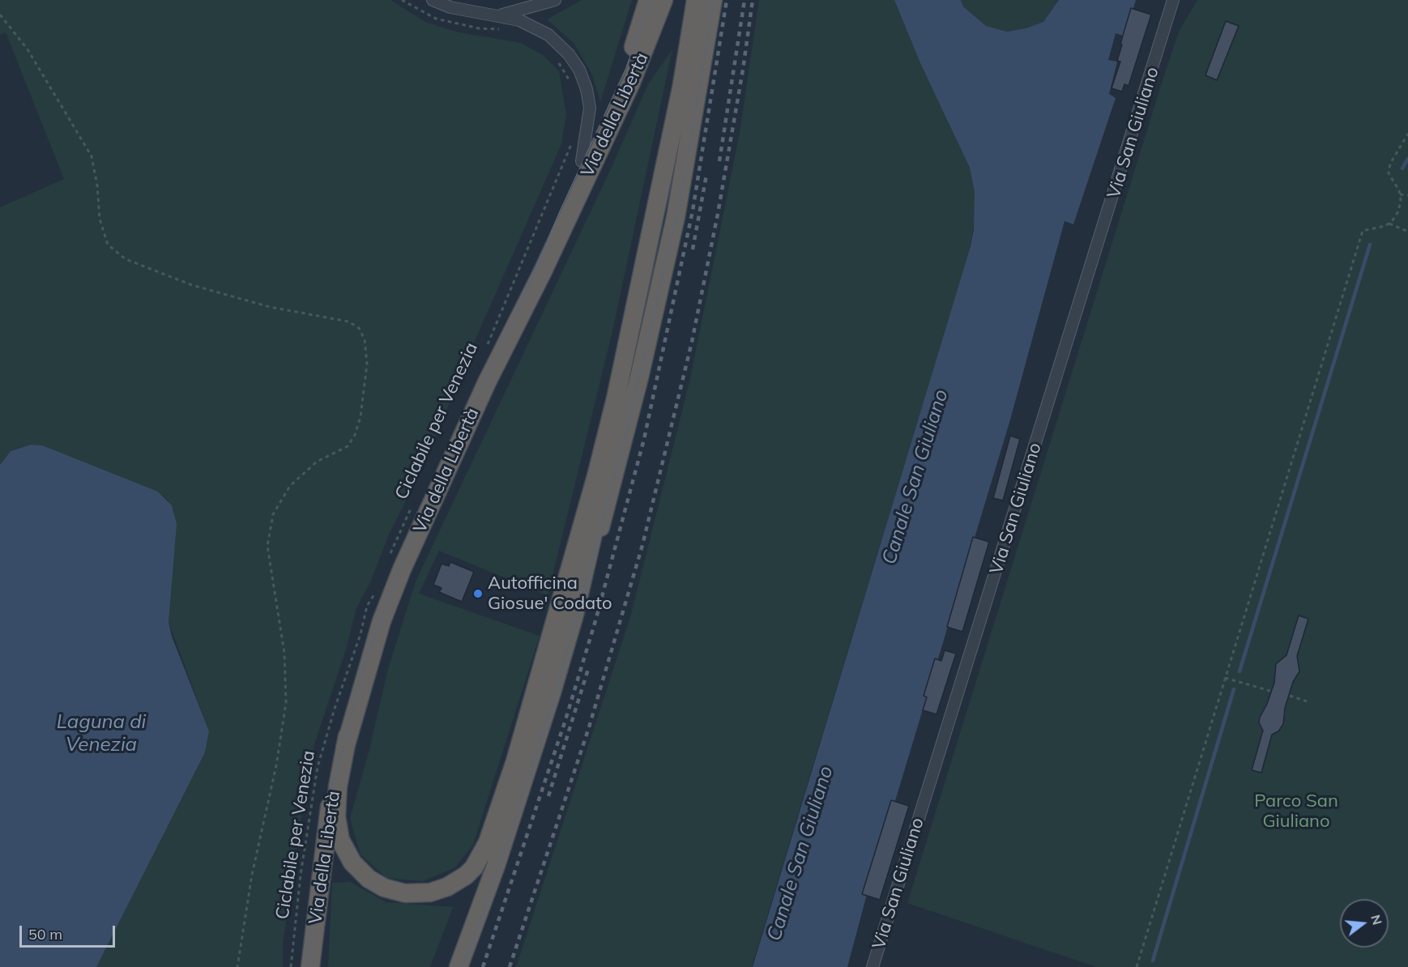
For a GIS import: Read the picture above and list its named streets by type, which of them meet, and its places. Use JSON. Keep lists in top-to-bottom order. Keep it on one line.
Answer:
{"streets":{"highway":["Via della Libertà"],"street":["Via San Giuliano"],"path":["Ciclabile per Venezia"]},"water":["Canale San Giuliano","Laguna di Venezia"],"parks":["Parco San Giuliano"],"places":["Autofficina Giosue' Codato"],"scale_bar":"50 m","north":"right"}
